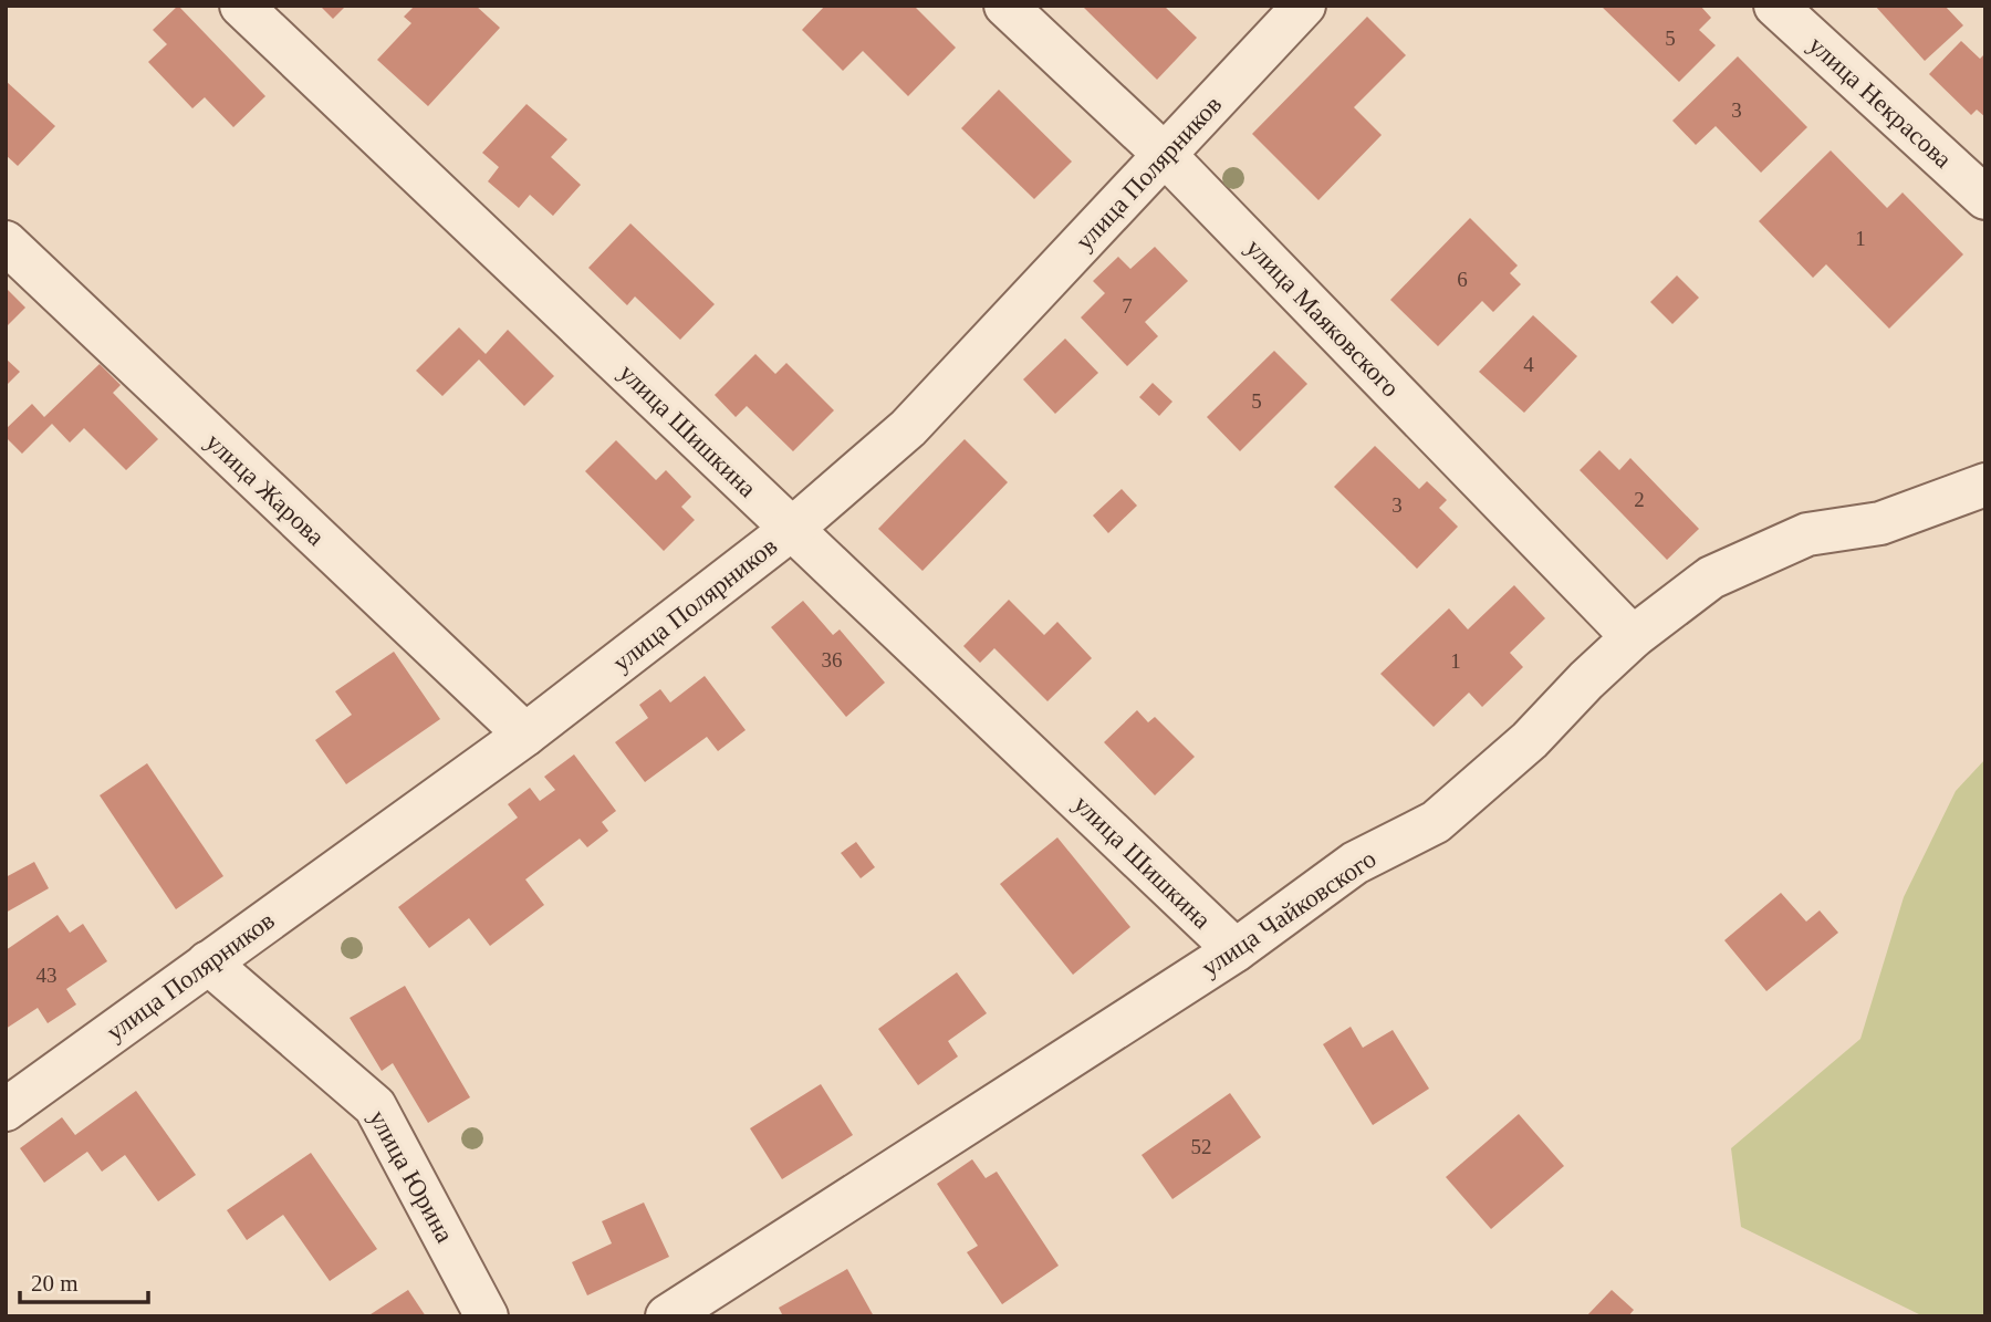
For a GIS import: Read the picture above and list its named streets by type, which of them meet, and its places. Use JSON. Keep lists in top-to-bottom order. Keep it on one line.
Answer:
{"streets":{"street":["улица Некрасова","улица Полярников","улица Маяковского","улица Шишкина","улица Жарова","улица Чайковского","улица Юрина"]},"crossings":[["улица Полярников","улица Маяковского"],["улица Полярников","улица Шишкина"],["улица Полярников","улица Жарова"],["улица Полярников","улица Юрина"],["улица Маяковского","улица Чайковского"],["улица Шишкина","улица Чайковского"]],"house_numbers":["5","3","1","6","7","4","5","2","3","36","1","43","52"],"scale_bar":"20 m"}
